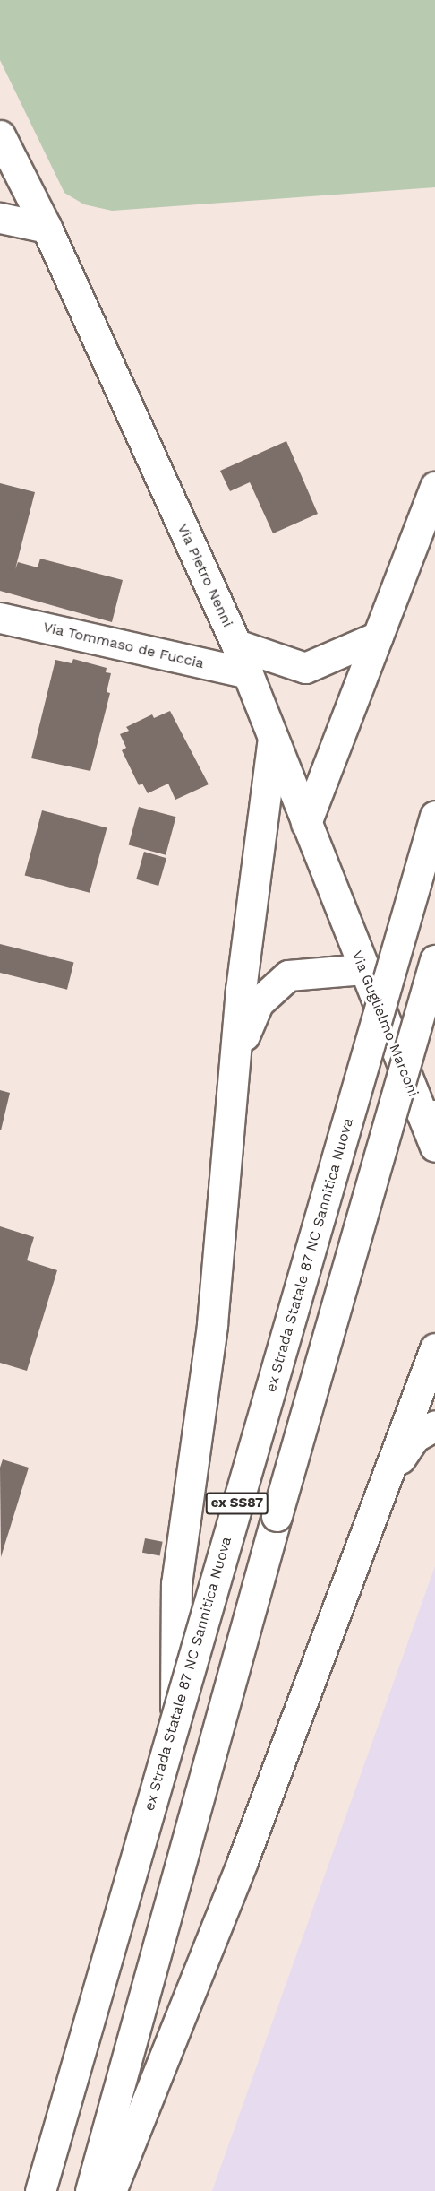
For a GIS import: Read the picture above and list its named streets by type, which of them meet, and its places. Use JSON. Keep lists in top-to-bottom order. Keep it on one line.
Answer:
{"streets":{"main road":["Via Pietro Nenni","Via Tommaso de Fuccia","Via Guglielmo Marconi","ex Strada Statale 87 NC Sannitica Nuova","ex SS87"]},"crossings":[["Via Pietro Nenni","Via Tommaso de Fuccia"],["Via Pietro Nenni","Via Guglielmo Marconi"]]}
